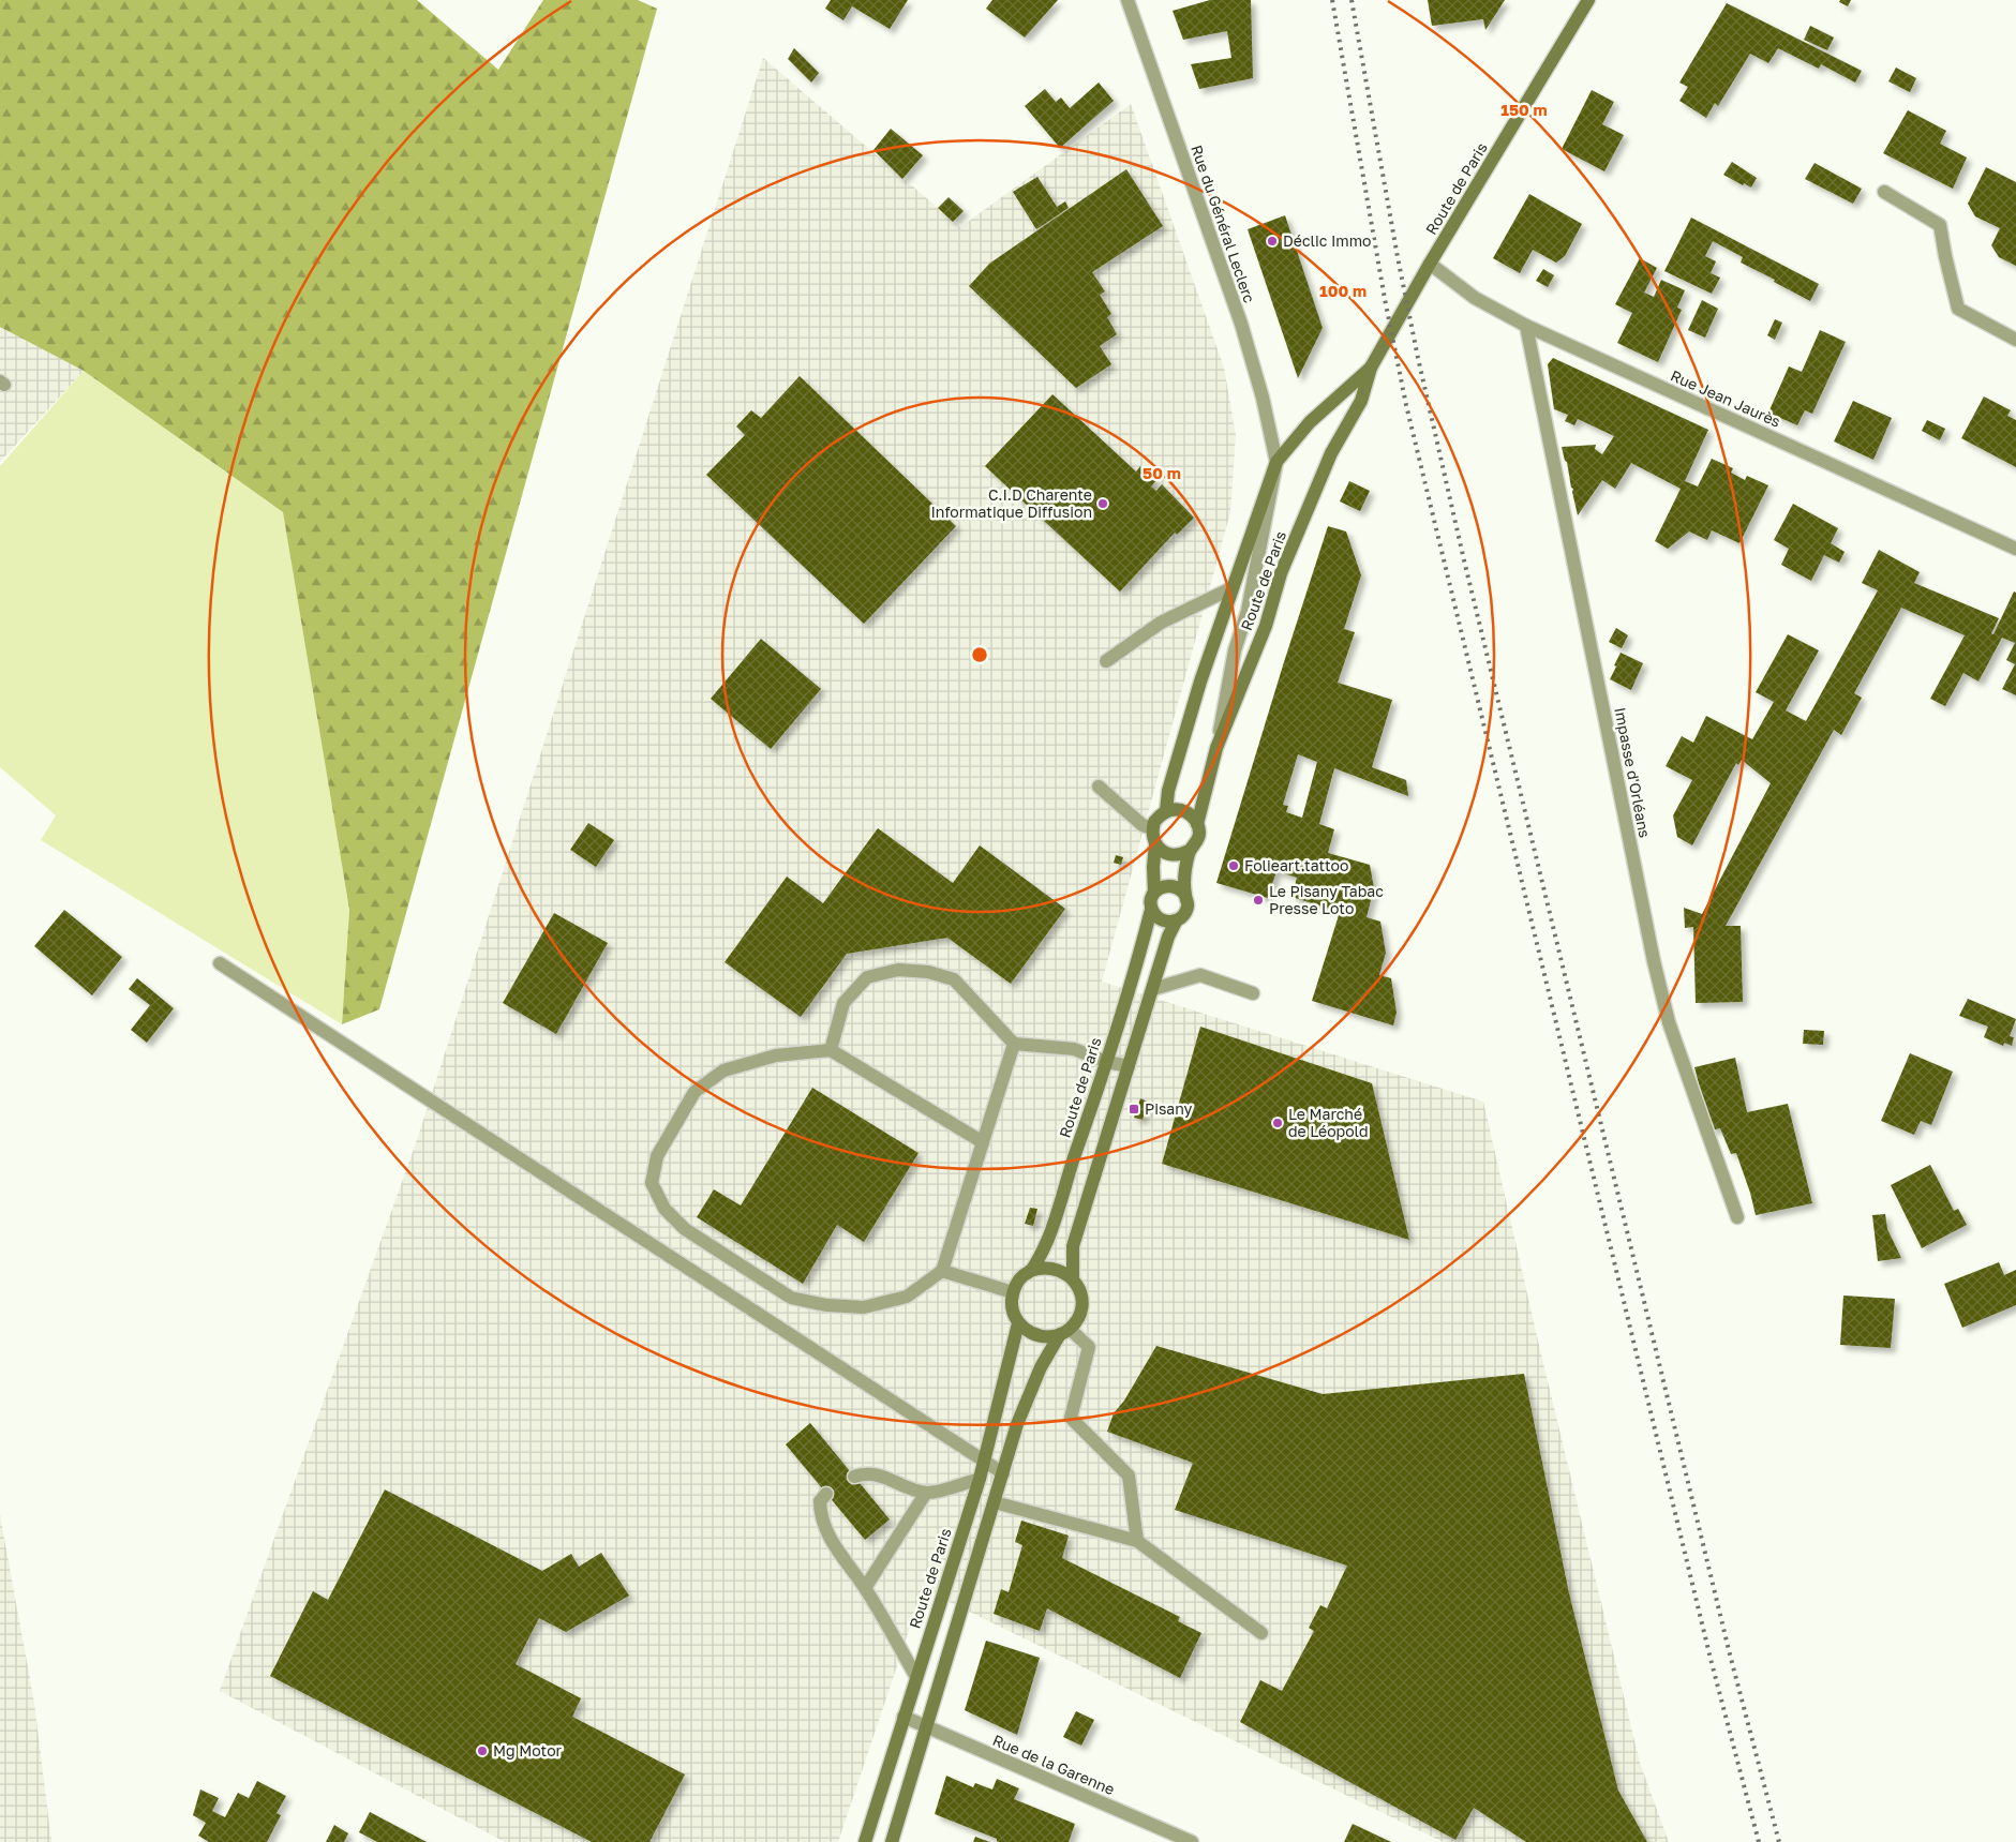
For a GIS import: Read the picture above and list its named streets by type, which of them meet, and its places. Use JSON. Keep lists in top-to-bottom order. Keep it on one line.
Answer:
{"streets":{"main road":["Route de Paris"],"street":["Rue du Général Leclerc","Rue Jean Jaurès","Impasse d'Orléans","Rue de la Garenne"]},"crossings":[["Route de Paris","Rue du Général Leclerc"],["Route de Paris","Rue Jean Jaurès"],["Route de Paris","Rue de la Garenne"],["Rue Jean Jaurès","Impasse d'Orléans"]],"places":{"other":["Déclic Immo","C.I.D Charente Informatique Diffusion","Folieart.tattoo","Le Pisany Tabac Presse Loto","Le Marché de Léopold","Mg Motor"],"transit":["Pisany"]},"rings":["150 m","100 m","50 m"]}
